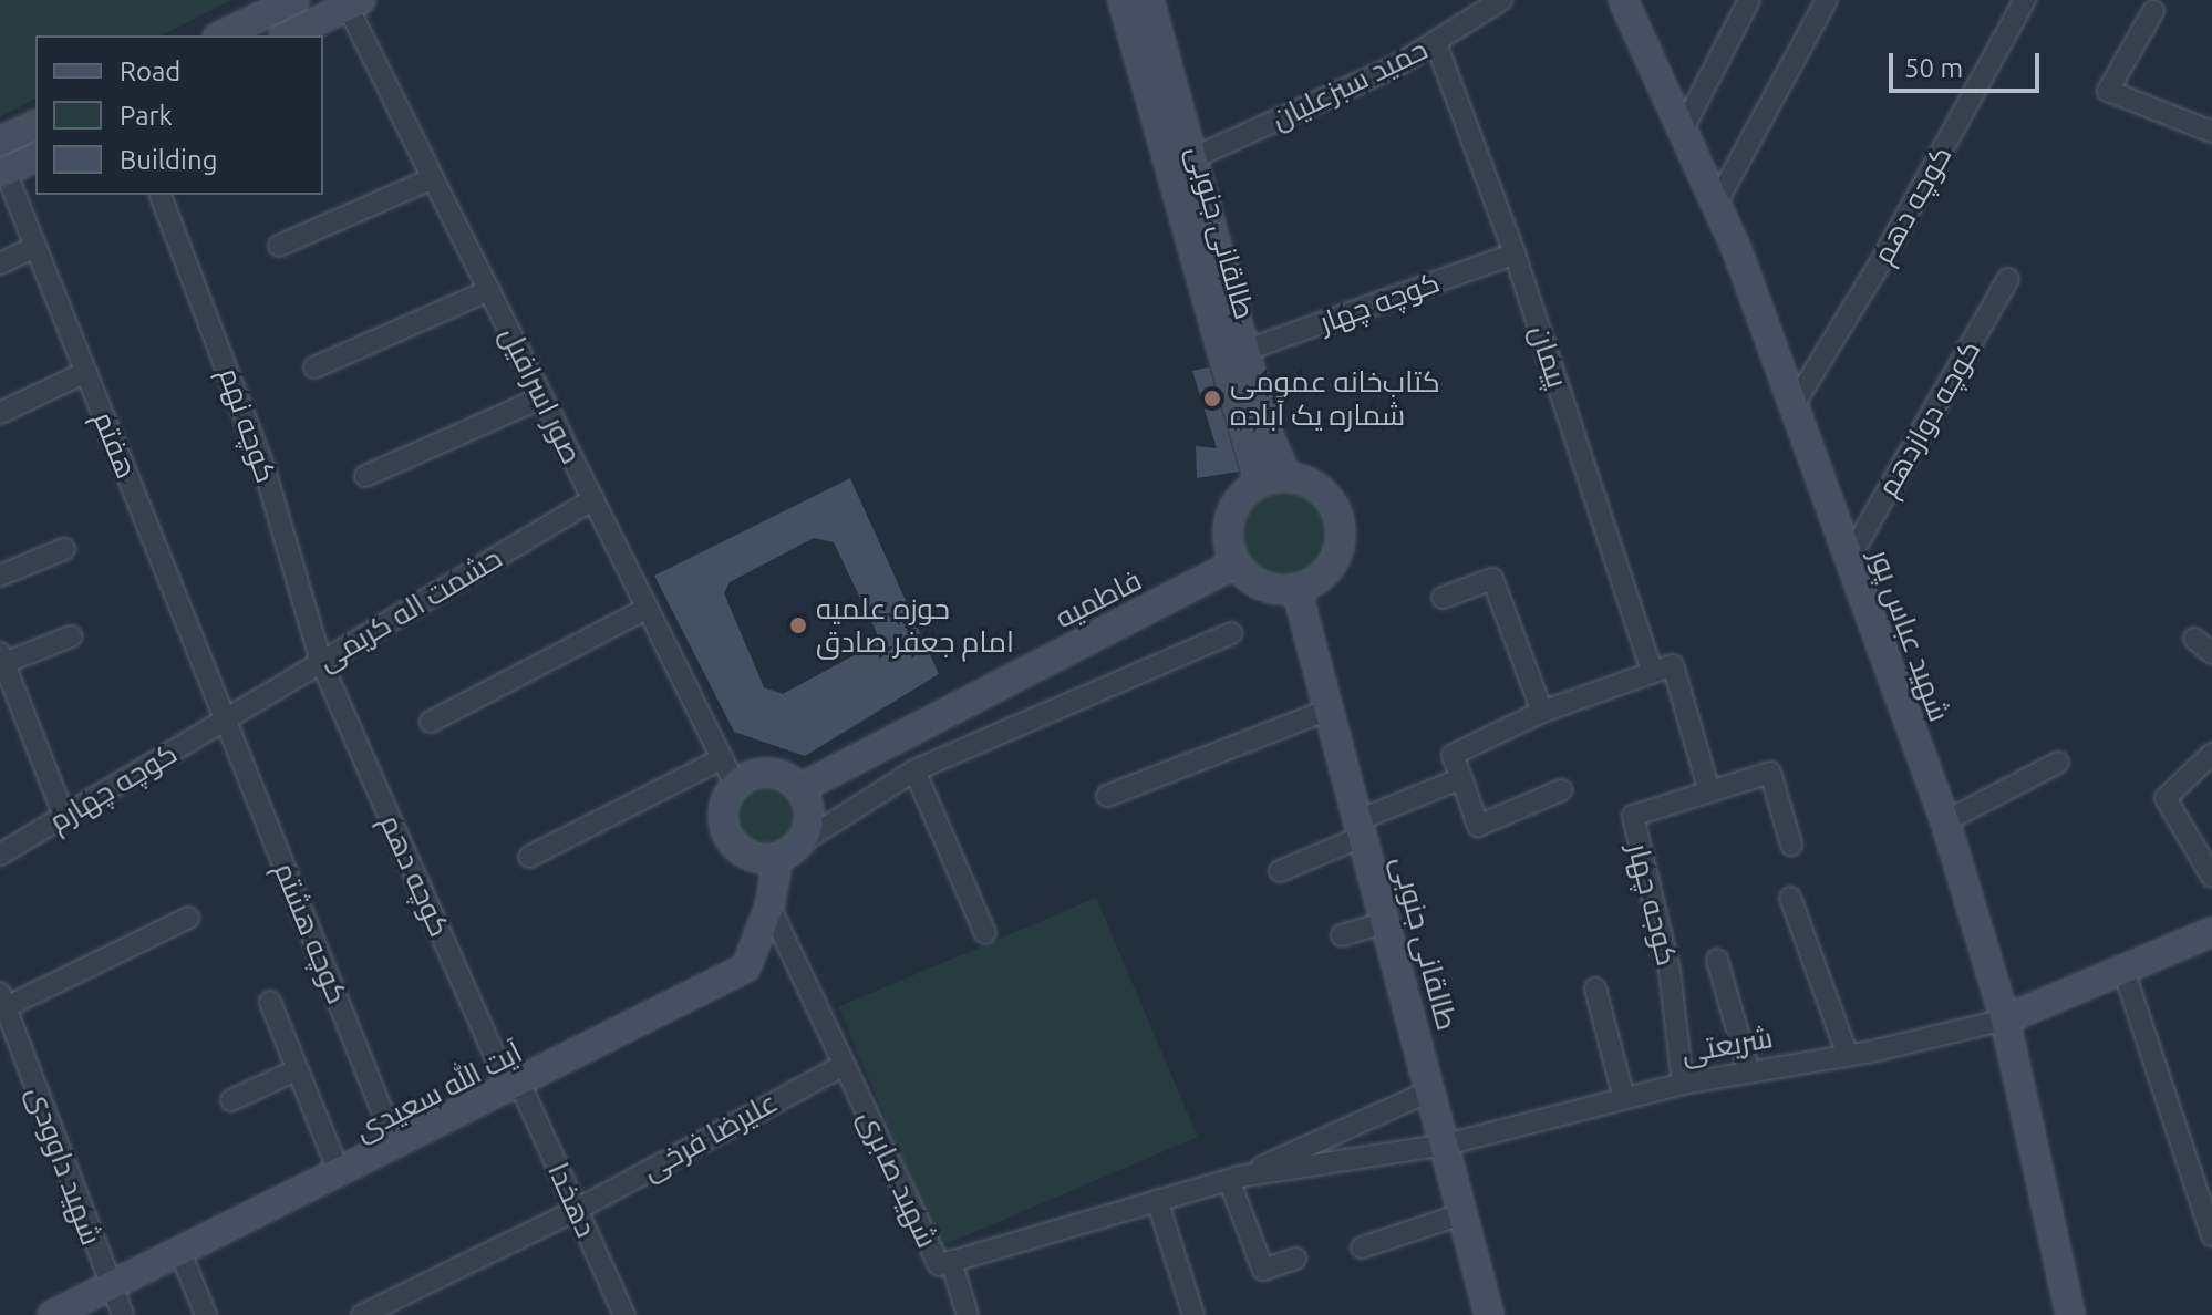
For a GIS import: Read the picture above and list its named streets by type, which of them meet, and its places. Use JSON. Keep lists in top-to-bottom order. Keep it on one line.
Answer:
{"streets":{"street":["حمید سبزعلیان","کوچه دهم","طالقانی جنوبی","کوچه چهار","پیمان","صور اسرافیل","کوچه دوازدهم","کوچه نهم","هفتم","فاطمیه","حشمت اله کریمی","شهید عباس پور","کوچه چهارم","کوجه چهار","کوچه هشتم","شریعتی","آیت الله سعیدی","علیرضا فرخی","شهید داوودی","شهید صابری","دهخدا"]},"crossings":[["حمید سبزعلیان","طالقانی جنوبی"],["حمید سبزعلیان","پیمان"],["کوچه دهم","کوچه نهم"],["کوچه دهم","حشمت اله کریمی"],["کوچه دهم","شهید عباس پور"],["کوچه دهم","آیت الله سعیدی"],["کوچه دهم","دهخدا"],["طالقانی جنوبی","کوچه چهار"],["طالقانی جنوبی","فاطمیه"],["طالقانی جنوبی","شریعتی"],["کوچه چهار","پیمان"],["صور اسرافیل","فاطمیه"],["صور اسرافیل","حشمت اله کریمی"],["صور اسرافیل","آیت الله سعیدی"],["کوچه دوازدهم","شهید عباس پور"],["کوچه نهم","حشمت اله کریمی"],["هفتم","حشمت اله کریمی"],["هفتم","کوچه چهارم"],["هفتم","کوچه هشتم"],["فاطمیه","آیت الله سعیدی"],["حشمت اله کریمی","کوچه چهارم"],["حشمت اله کریمی","کوچه هشتم"],["شهید عباس پور","شریعتی"],["کوچه چهارم","کوچه هشتم"],["کوجه چهار","شریعتی"],["کوچه هشتم","آیت الله سعیدی"],["شریعتی","شهید صابری"],["آیت الله سعیدی","شهید داوودی"],["آیت الله سعیدی","شهید صابری"],["آیت الله سعیدی","دهخدا"],["علیرضا فرخی","شهید صابری"],["علیرضا فرخی","دهخدا"]],"places":["کتاب‌خانه عمومی شماره یک آباده","حوزه علمیه امام جعفر صادق"],"legend":["Road","Park","Building"],"scale_bar":"50 m"}
